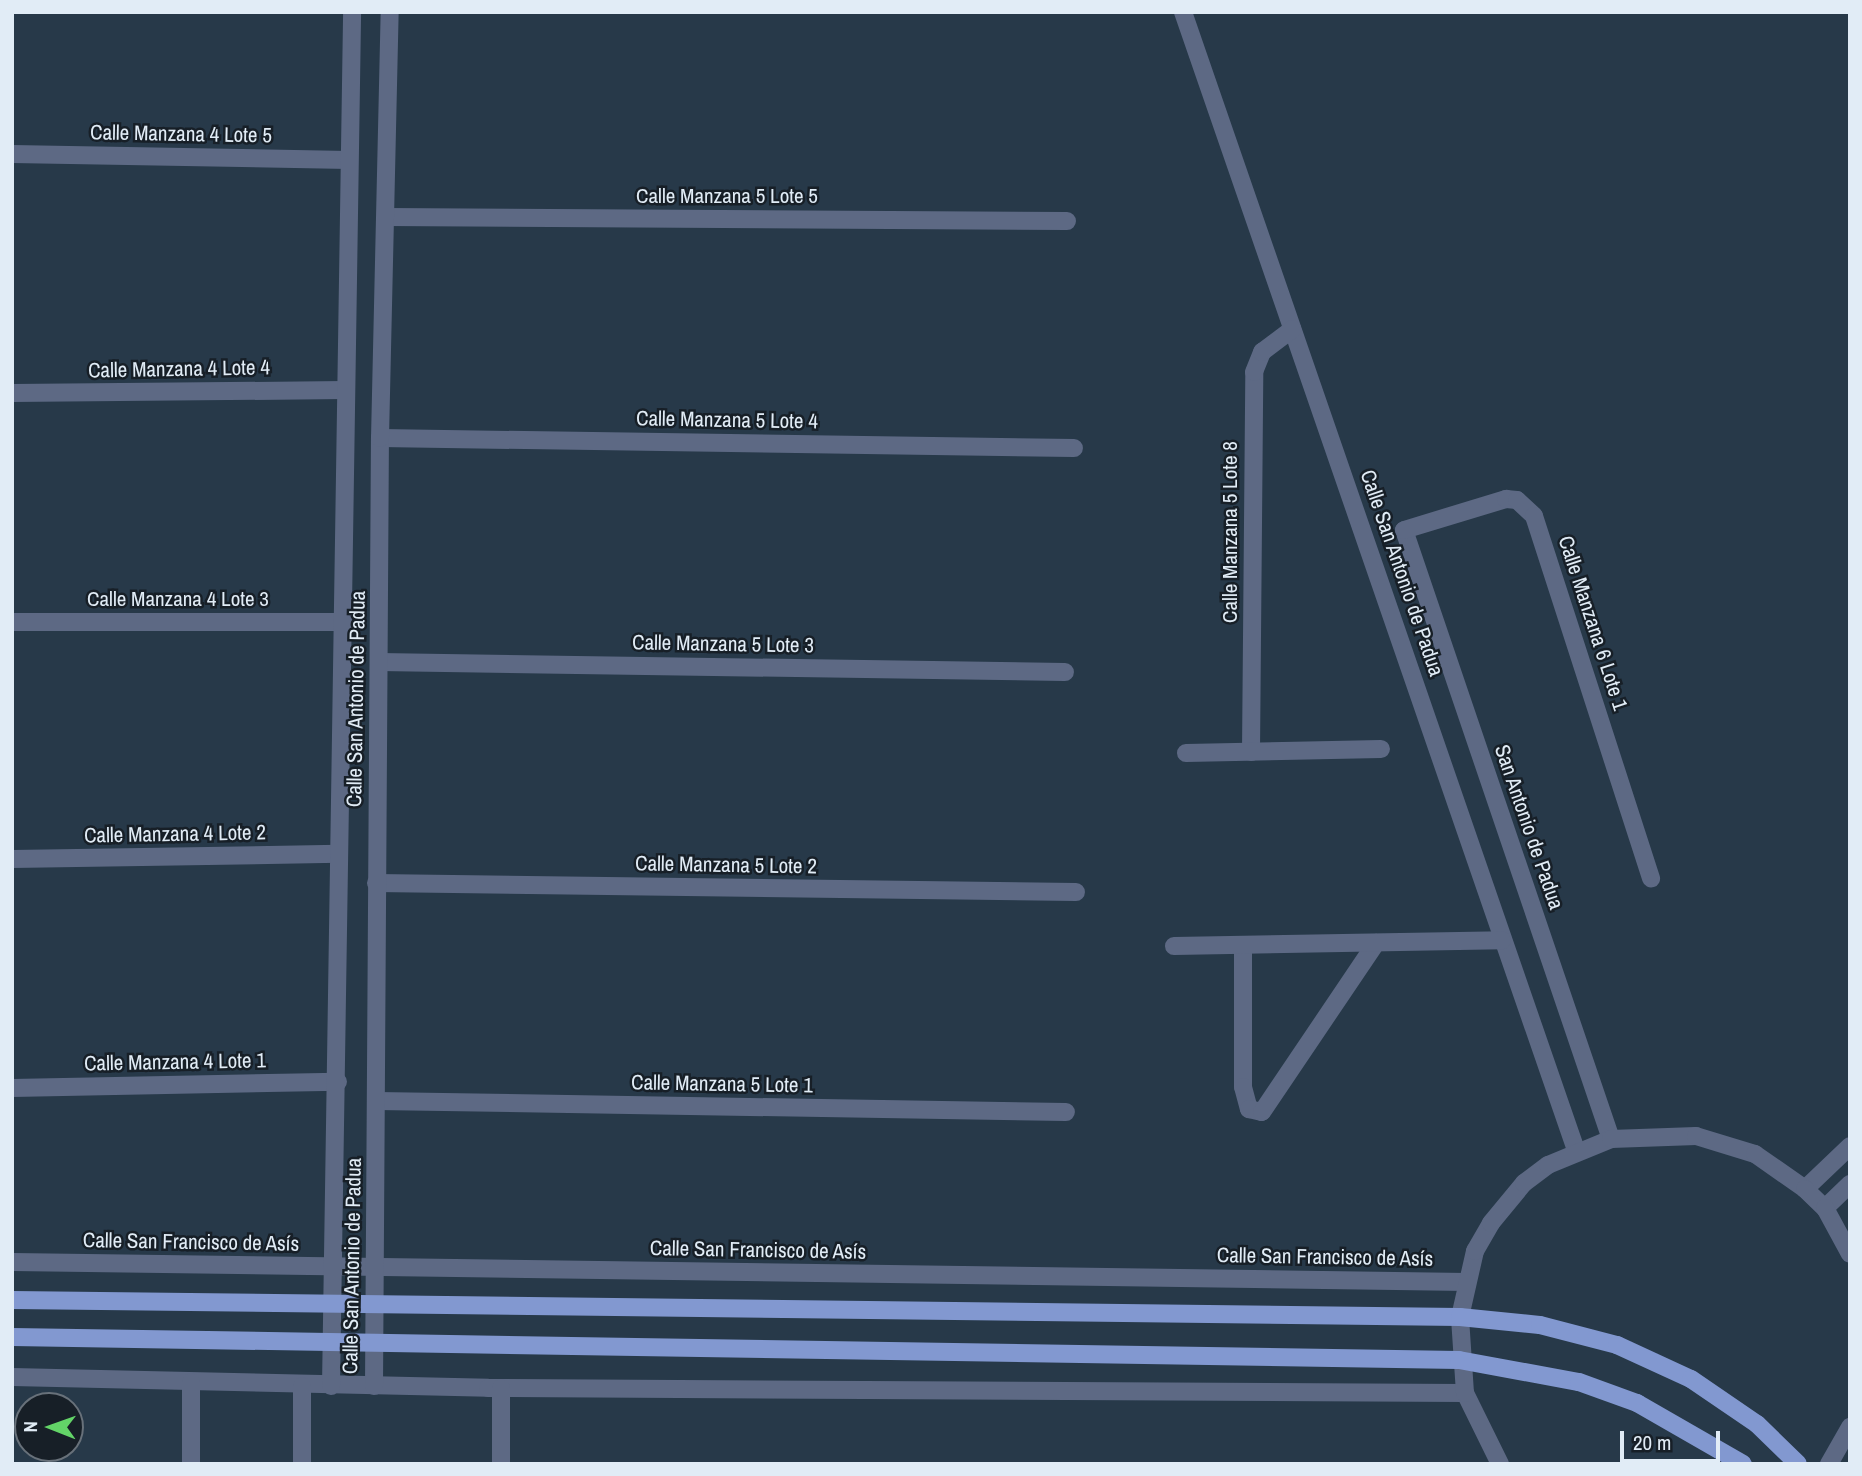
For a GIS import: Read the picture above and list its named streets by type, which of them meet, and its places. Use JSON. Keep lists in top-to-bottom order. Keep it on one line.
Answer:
{"streets":{"street":["Calle Manzana 4 Lote 5","Calle Manzana 5 Lote 5","Calle Manzana 4 Lote 4","Calle Manzana 5 Lote 4","Calle Manzana 5 Lote 8","Calle San Antonio de Padua","Calle Manzana 4 Lote 3","Calle Manzana 6 Lote 1","Calle Manzana 5 Lote 3","San Antonio de Padua","Calle Manzana 4 Lote 2","Calle Manzana 5 Lote 2","Calle Manzana 4 Lote 1","Calle Manzana 5 Lote 1","Calle San Francisco de Asís"]},"crossings":[["Calle Manzana 4 Lote 5","Calle San Antonio de Padua"],["Calle Manzana 5 Lote 5","Calle San Antonio de Padua"],["Calle Manzana 4 Lote 4","Calle San Antonio de Padua"],["Calle Manzana 5 Lote 4","Calle San Antonio de Padua"],["Calle Manzana 5 Lote 8","Calle San Antonio de Padua"],["Calle San Antonio de Padua","Calle Manzana 4 Lote 3"],["Calle San Antonio de Padua","Calle Manzana 5 Lote 3"],["Calle San Antonio de Padua","Calle Manzana 4 Lote 2"],["Calle San Antonio de Padua","Calle Manzana 5 Lote 2"],["Calle San Antonio de Padua","Calle Manzana 4 Lote 1"],["Calle San Antonio de Padua","Calle Manzana 5 Lote 1"],["Calle San Antonio de Padua","Calle San Francisco de Asís"],["Calle Manzana 6 Lote 1","San Antonio de Padua"]],"scale_bar":"20 m","north":"left"}
